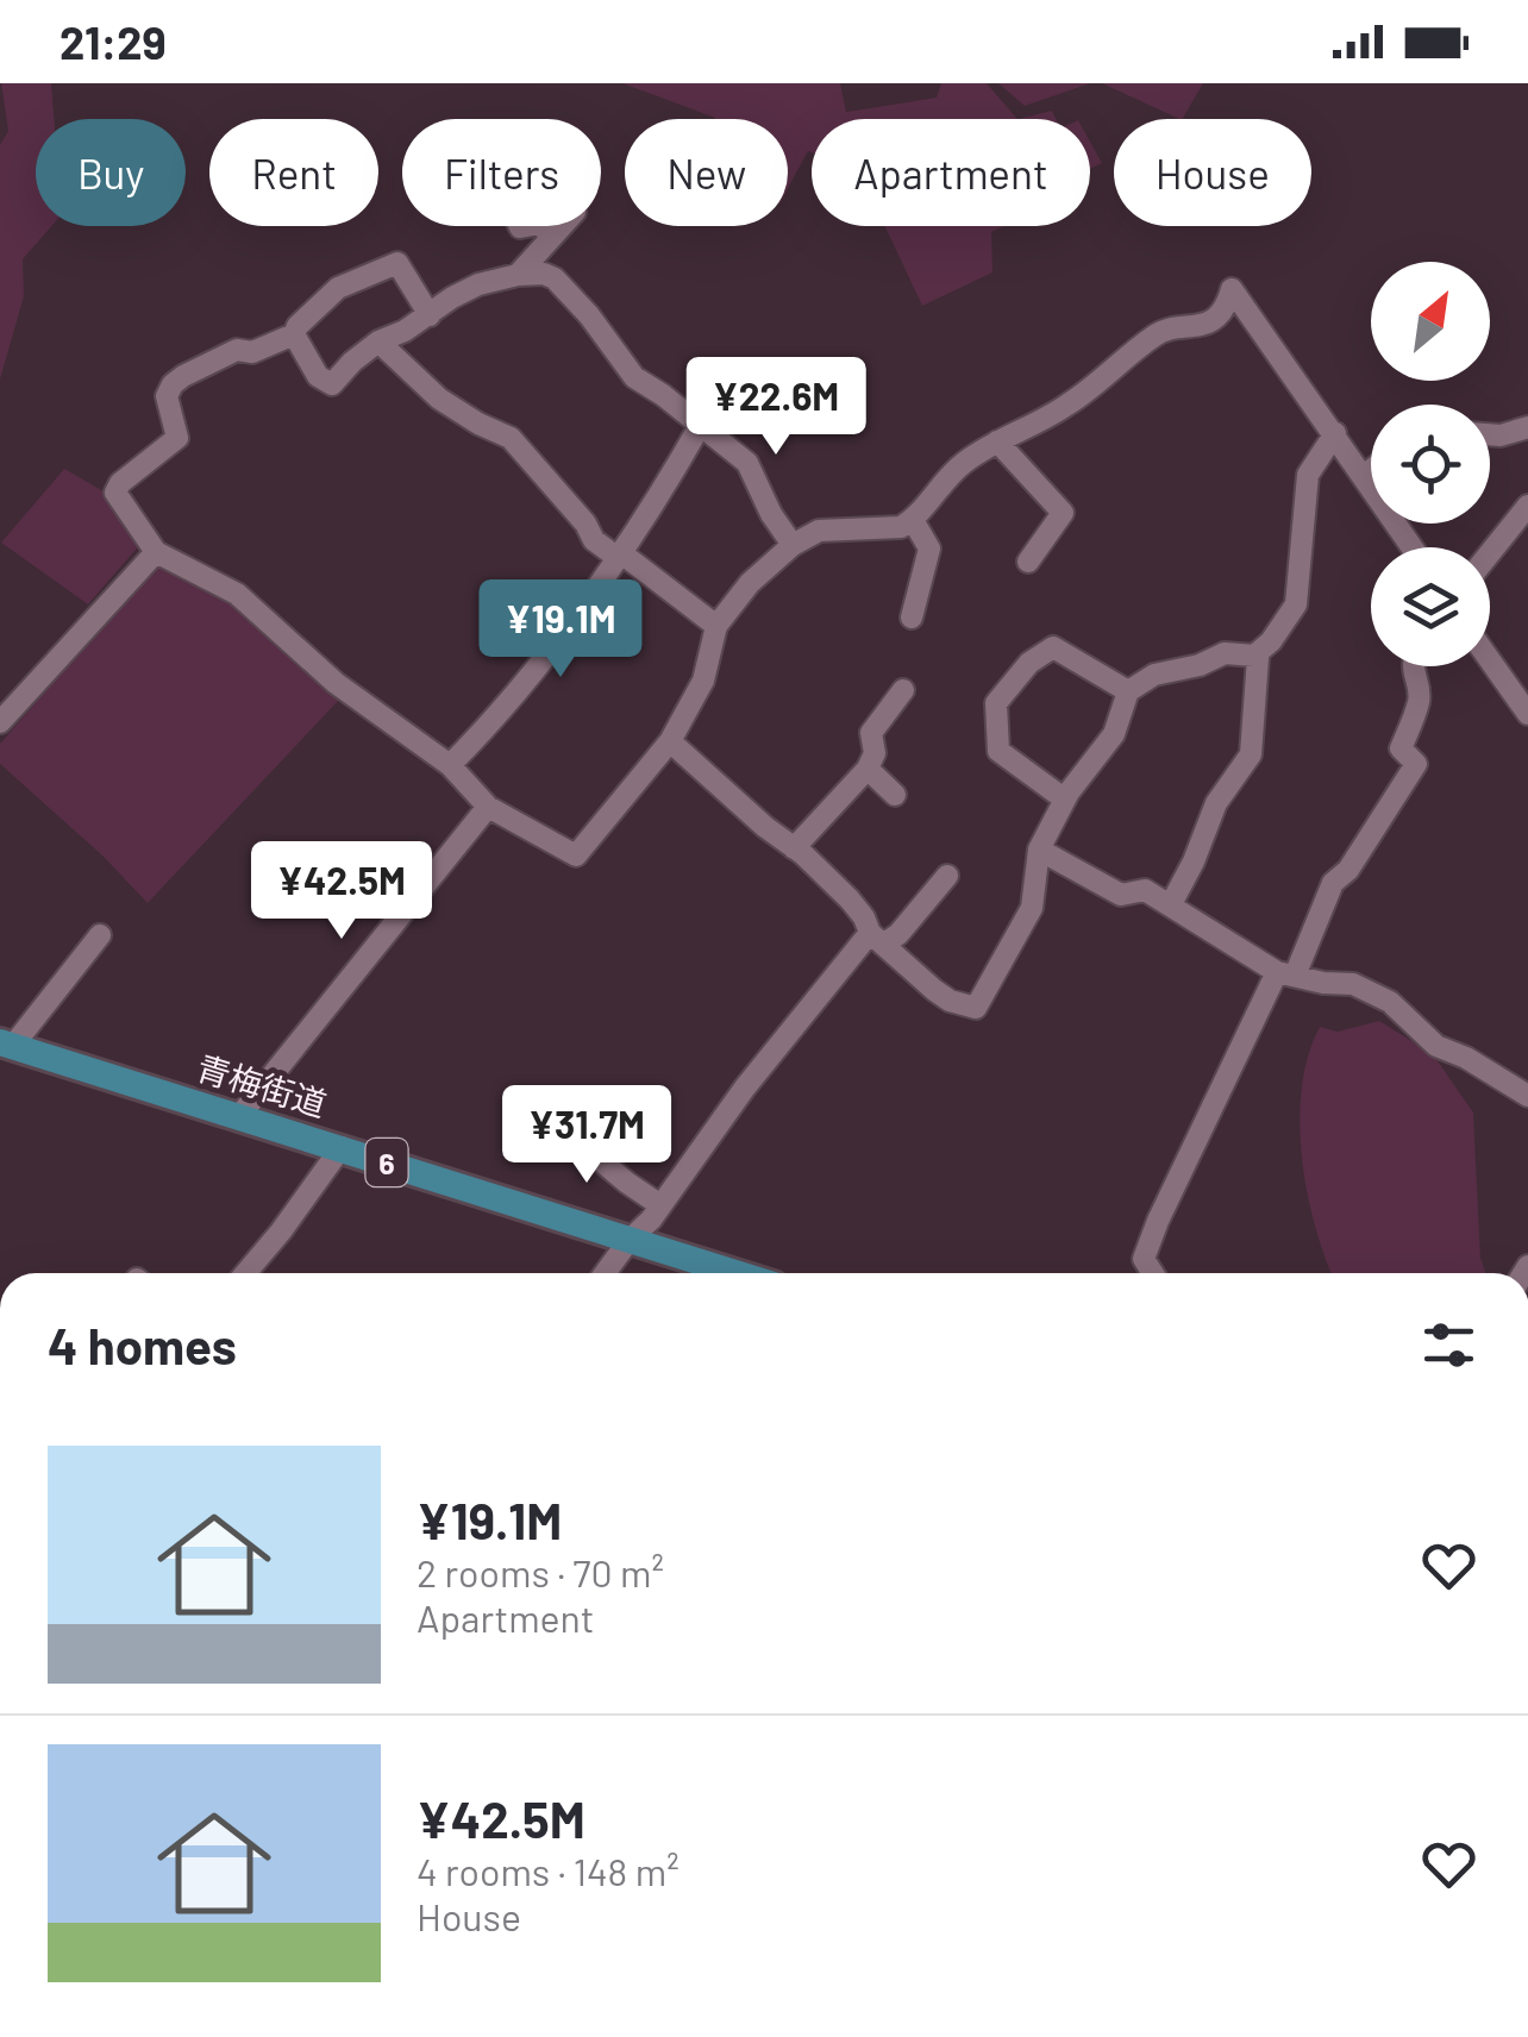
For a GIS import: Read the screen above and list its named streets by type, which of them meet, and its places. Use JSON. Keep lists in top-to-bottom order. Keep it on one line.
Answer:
{"streets":{"main road":["青梅街道","6"]},"north":"top right","page":{"status":"21:29","chip":["Buy","Rent","Filters","New","Apartment","House"],"price":["¥22.6M","¥19.1M","¥42.5M","¥31.7M"],"heading":"4 homes","list":[{"name":"¥19.1M","note":"2 rooms · 70 m² · Apartment"},{"name":"¥42.5M","note":"4 rooms · 148 m² · House"}]}}
